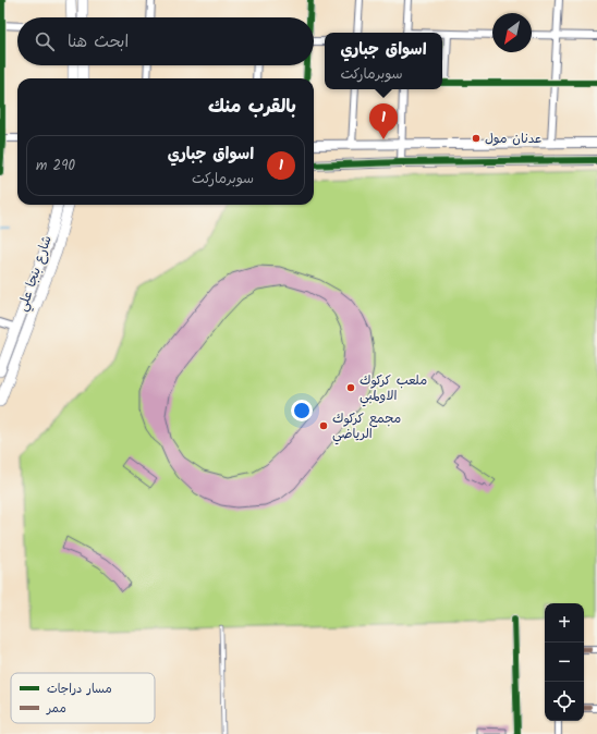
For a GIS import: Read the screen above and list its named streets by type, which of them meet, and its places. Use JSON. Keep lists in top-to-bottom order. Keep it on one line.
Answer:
{"streets":{"main road":["شارع بنجا علي"]},"places":["عدنان مول","ملعب كركوك الاولمبي","مجمع كركوك الرياضي"],"legend":["مسار دراجات","ممر"],"north":"bottom left","page":{"search":"ابحث هنا","popup":["اسواق جباري","سوبرماركت"],"heading":"بالقرب منك","pins":"1","list":[{"mark":"1","name":"اسواق جباري","note":"سوبرماركت","value":"290 m"}],"map_buttons":["+","−"]}}
